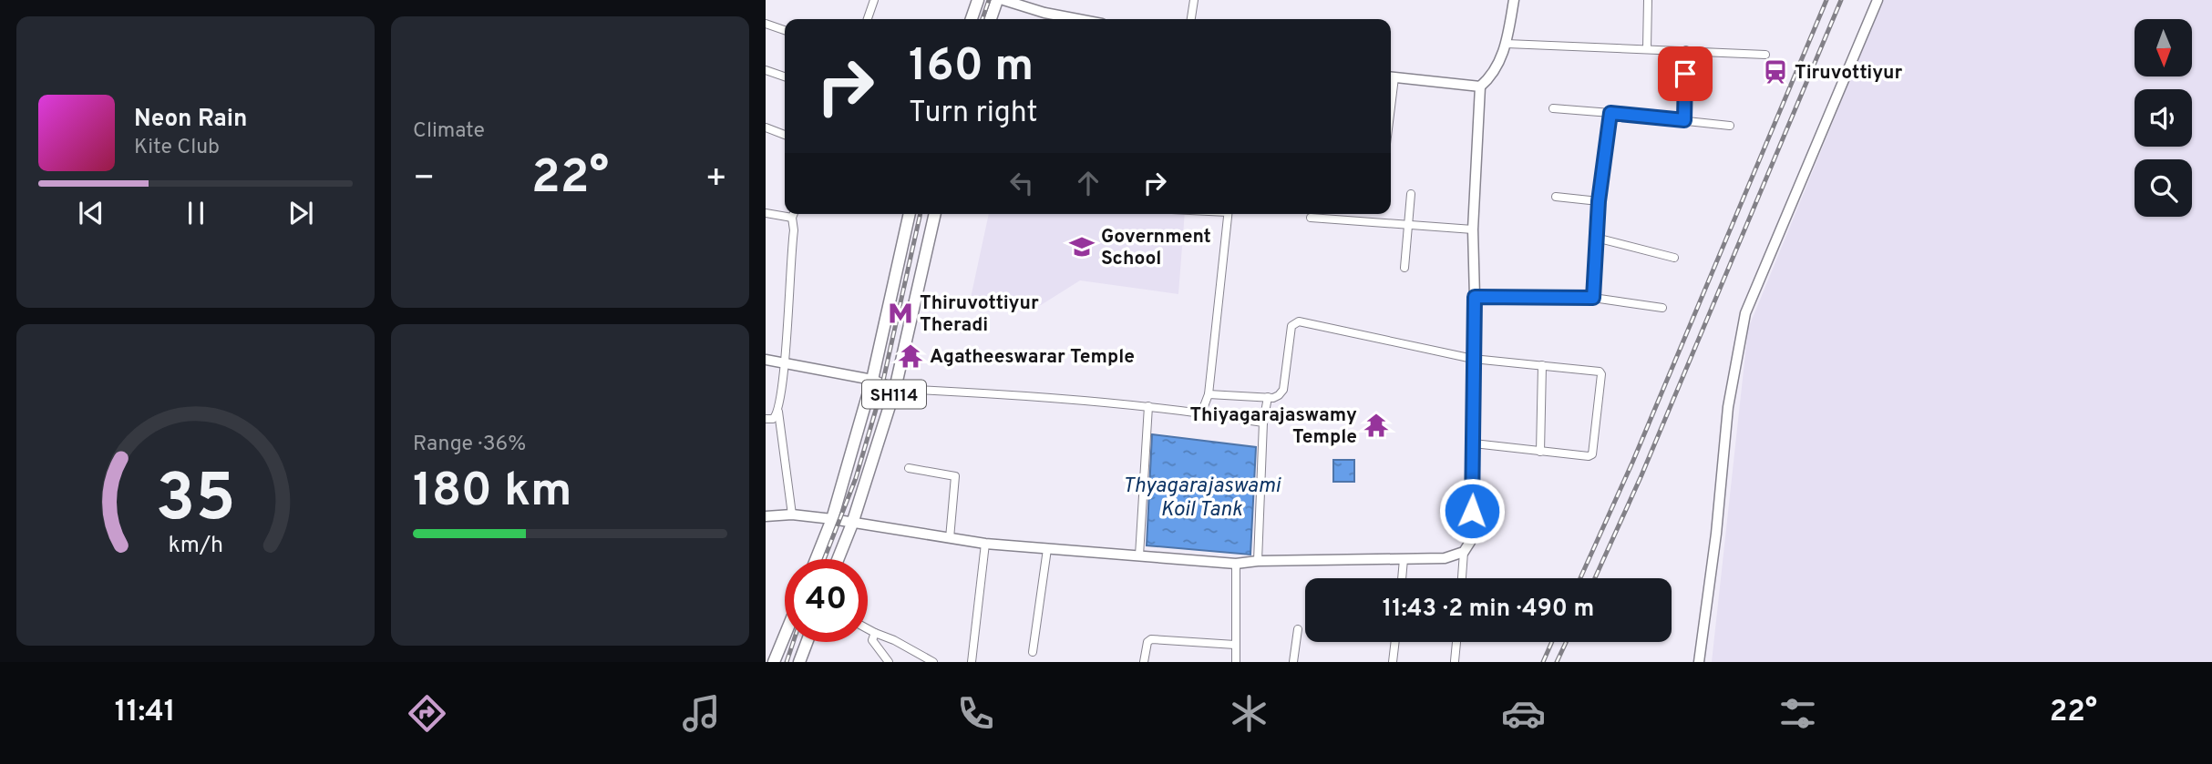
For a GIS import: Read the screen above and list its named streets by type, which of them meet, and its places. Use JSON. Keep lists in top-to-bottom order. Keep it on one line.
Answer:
{"streets":{"main road":["SH114"]},"water":["Thyagarajaswami Koil Tank"],"places":{"station":["Tiruvottiyur"],"school or university":["Government School"],"metro station":["Thiruvottiyur Theradi"],"temple":["Agatheeswarar Temple","Thiyagarajaswamy Temple"]},"north":"bottom","page":{"tile":["Climate",["Range · 36%","180 km"]],"turn":["160 m","Turn right"],"song":["Neon Rain","Kite Club"],"heat":["−","22°","+"],"limit":"40","trip":"11:43 · 2 min · 490 m","tabs":["11:41","22°"],"gauge":["35","km/h"]}}
